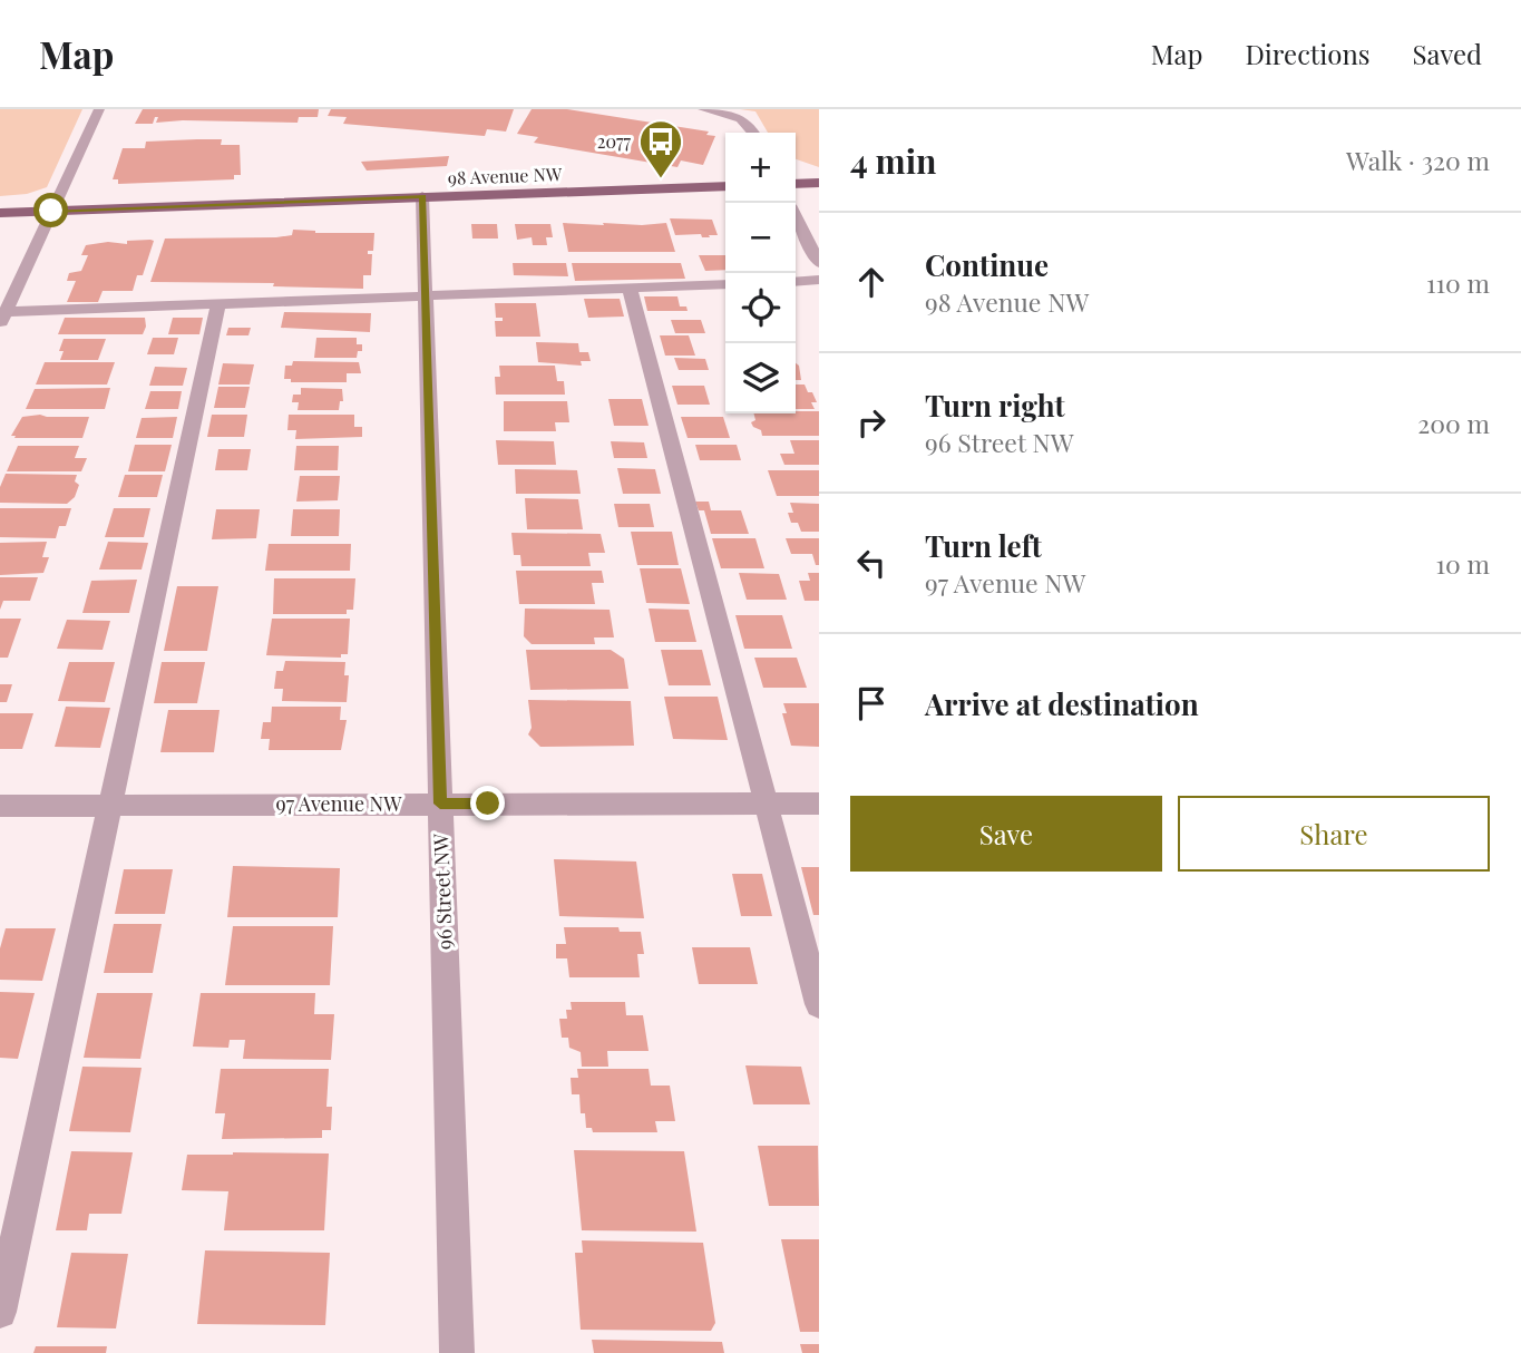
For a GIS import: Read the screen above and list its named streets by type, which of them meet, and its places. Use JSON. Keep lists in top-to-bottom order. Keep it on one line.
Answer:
{"streets":{"main road":["98 Avenue NW"],"street":["97 Avenue NW","96 Street NW"]},"crossings":[["98 Avenue NW","96 Street NW"],["97 Avenue NW","96 Street NW"]],"places":{"bus stop":["2077"]},"page":{"header":"Map","nav":["Map","Directions","Saved"],"heading":["4 min","Walk · 320 m"],"map_buttons":["+","−"],"list":[["Continue","98 Avenue NW","110 m"],["Turn right","96 Street NW","200 m"],["Turn left","97 Avenue NW","10 m"],"Arrive at destination"],"buttons":["Save","Share"]}}
